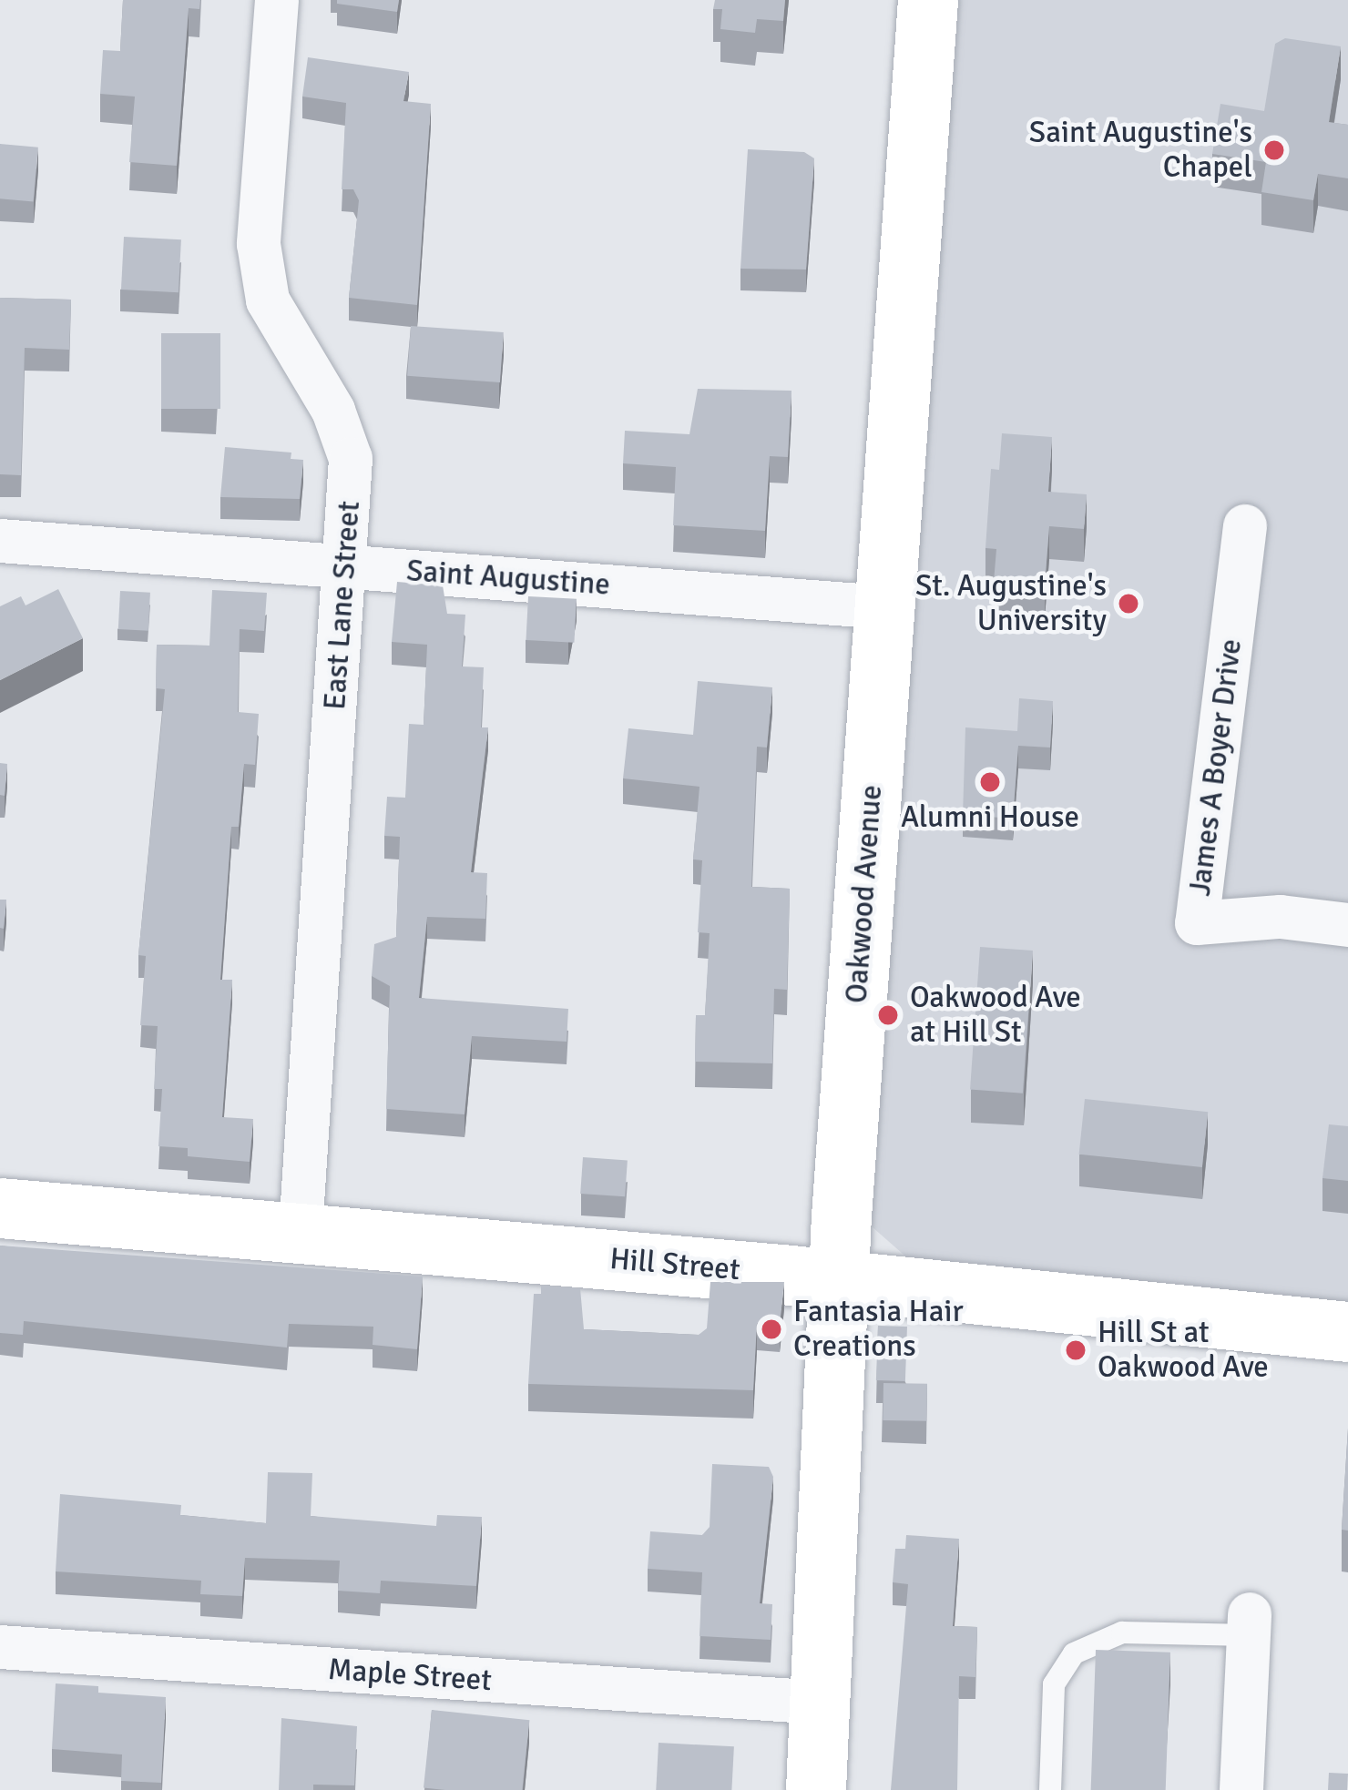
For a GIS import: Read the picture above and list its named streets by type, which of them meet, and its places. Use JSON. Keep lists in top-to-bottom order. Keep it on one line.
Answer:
{"streets":{"street":["Saint Augustine","East Lane Street","James A Boyer Drive","Oakwood Avenue","Hill Street","Maple Street"]},"crossings":[["Saint Augustine","East Lane Street"],["Saint Augustine","Oakwood Avenue"],["East Lane Street","Hill Street"],["Oakwood Avenue","Hill Street"],["Oakwood Avenue","Maple Street"]],"places":["Saint Augustine's Chapel","St. Augustine's University","Alumni House","Oakwood Ave at Hill St","Fantasia Hair Creations","Hill St at Oakwood Ave"]}
